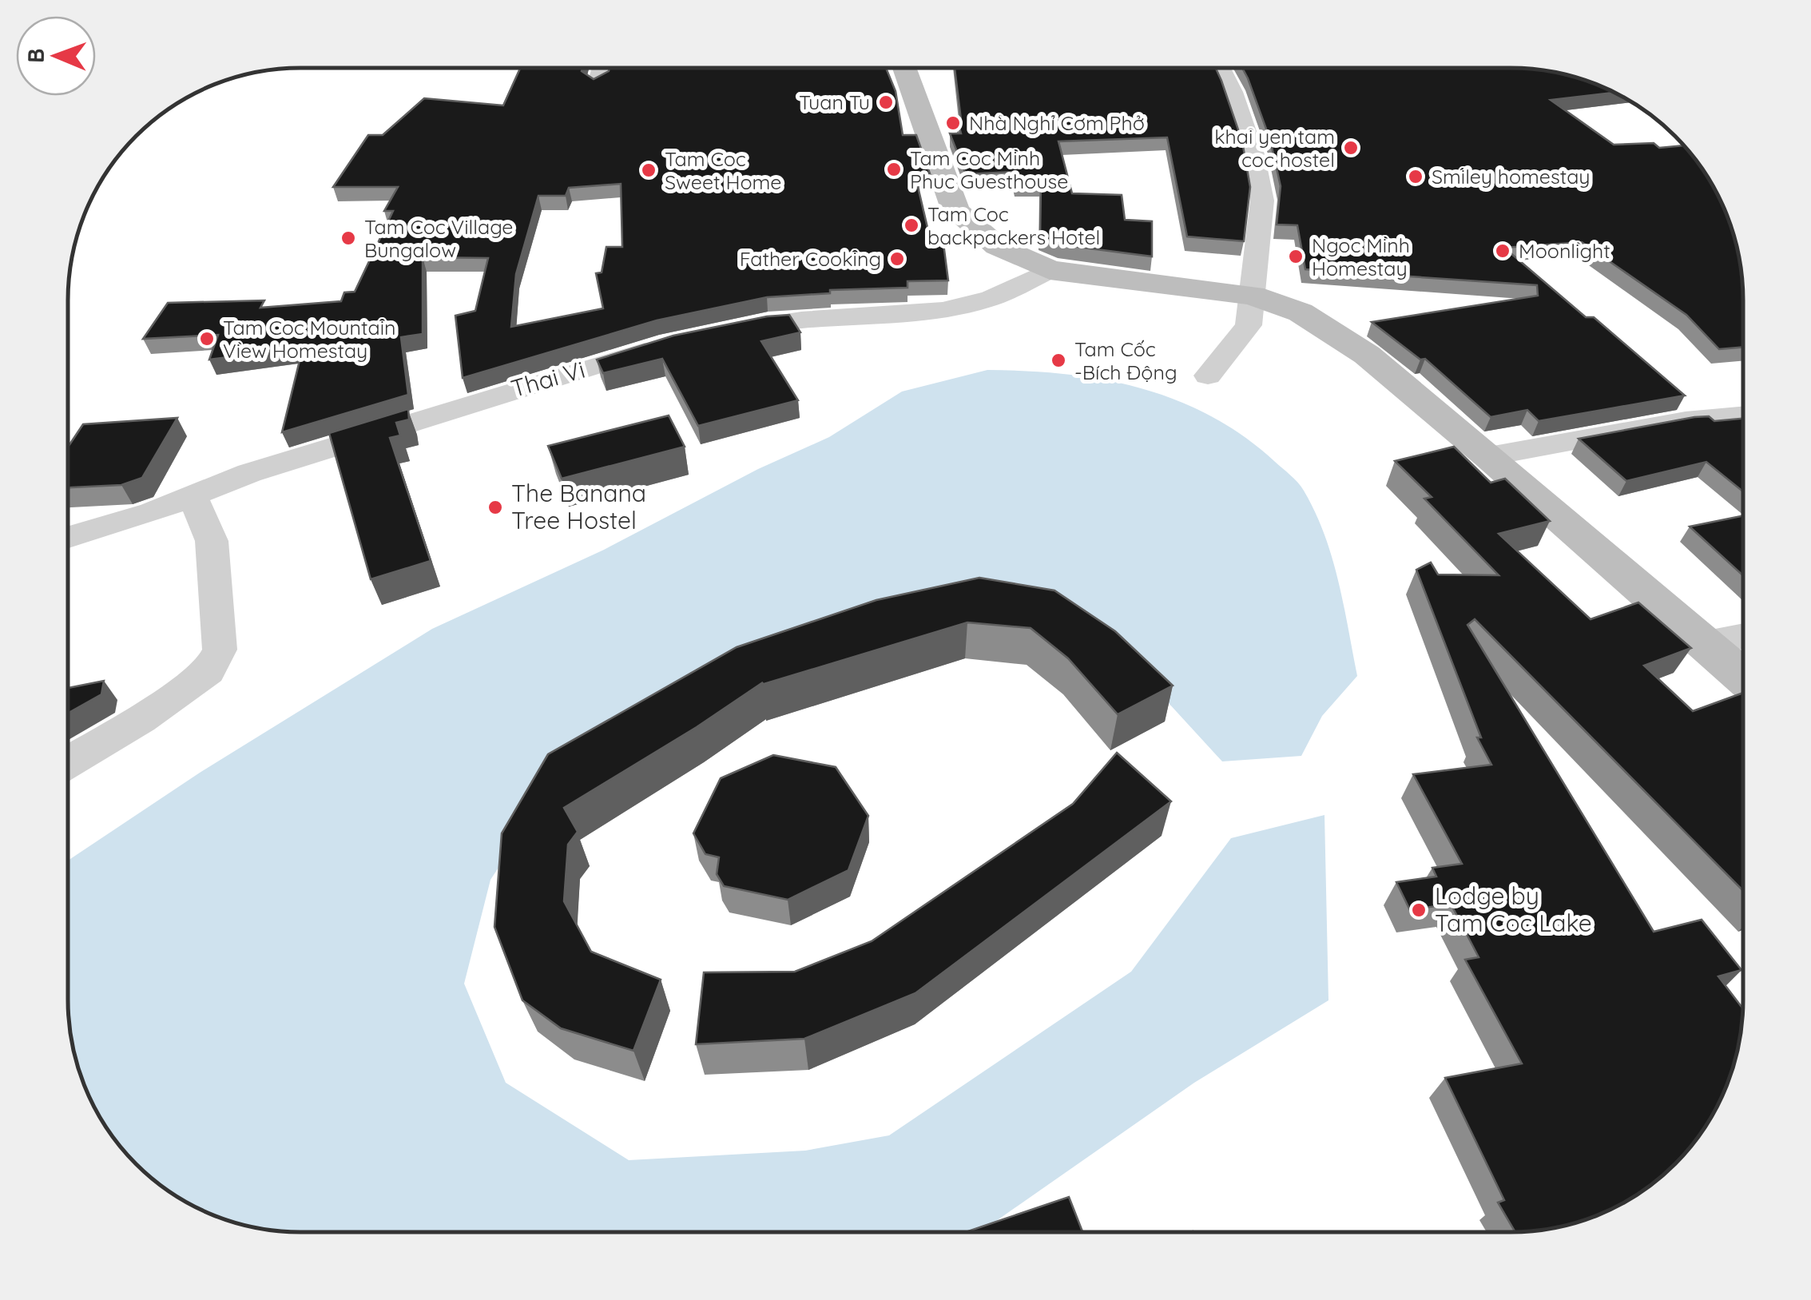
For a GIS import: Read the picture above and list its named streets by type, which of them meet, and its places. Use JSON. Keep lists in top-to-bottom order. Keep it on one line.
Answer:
{"streets":{"street":["Thai Vi"]},"places":["Tuan Tu","Nhà Nghỉ Cơm Phở","khai yen tam coc hostel","Tam Coc Minh Phuc Guesthouse","Tam Coc Sweet Home","Smiley homestay","Tam Coc backpackers Hotel","Tam Coc Village Bungalow","Moonlight","Ngoc Minh Homestay","Father Cooking","Tam Coc Mountain View Homestay","Tam Cốc -Bích Động","The Banana Tree Hostel","Lodge by Tam Coc Lake"],"north":"left"}
